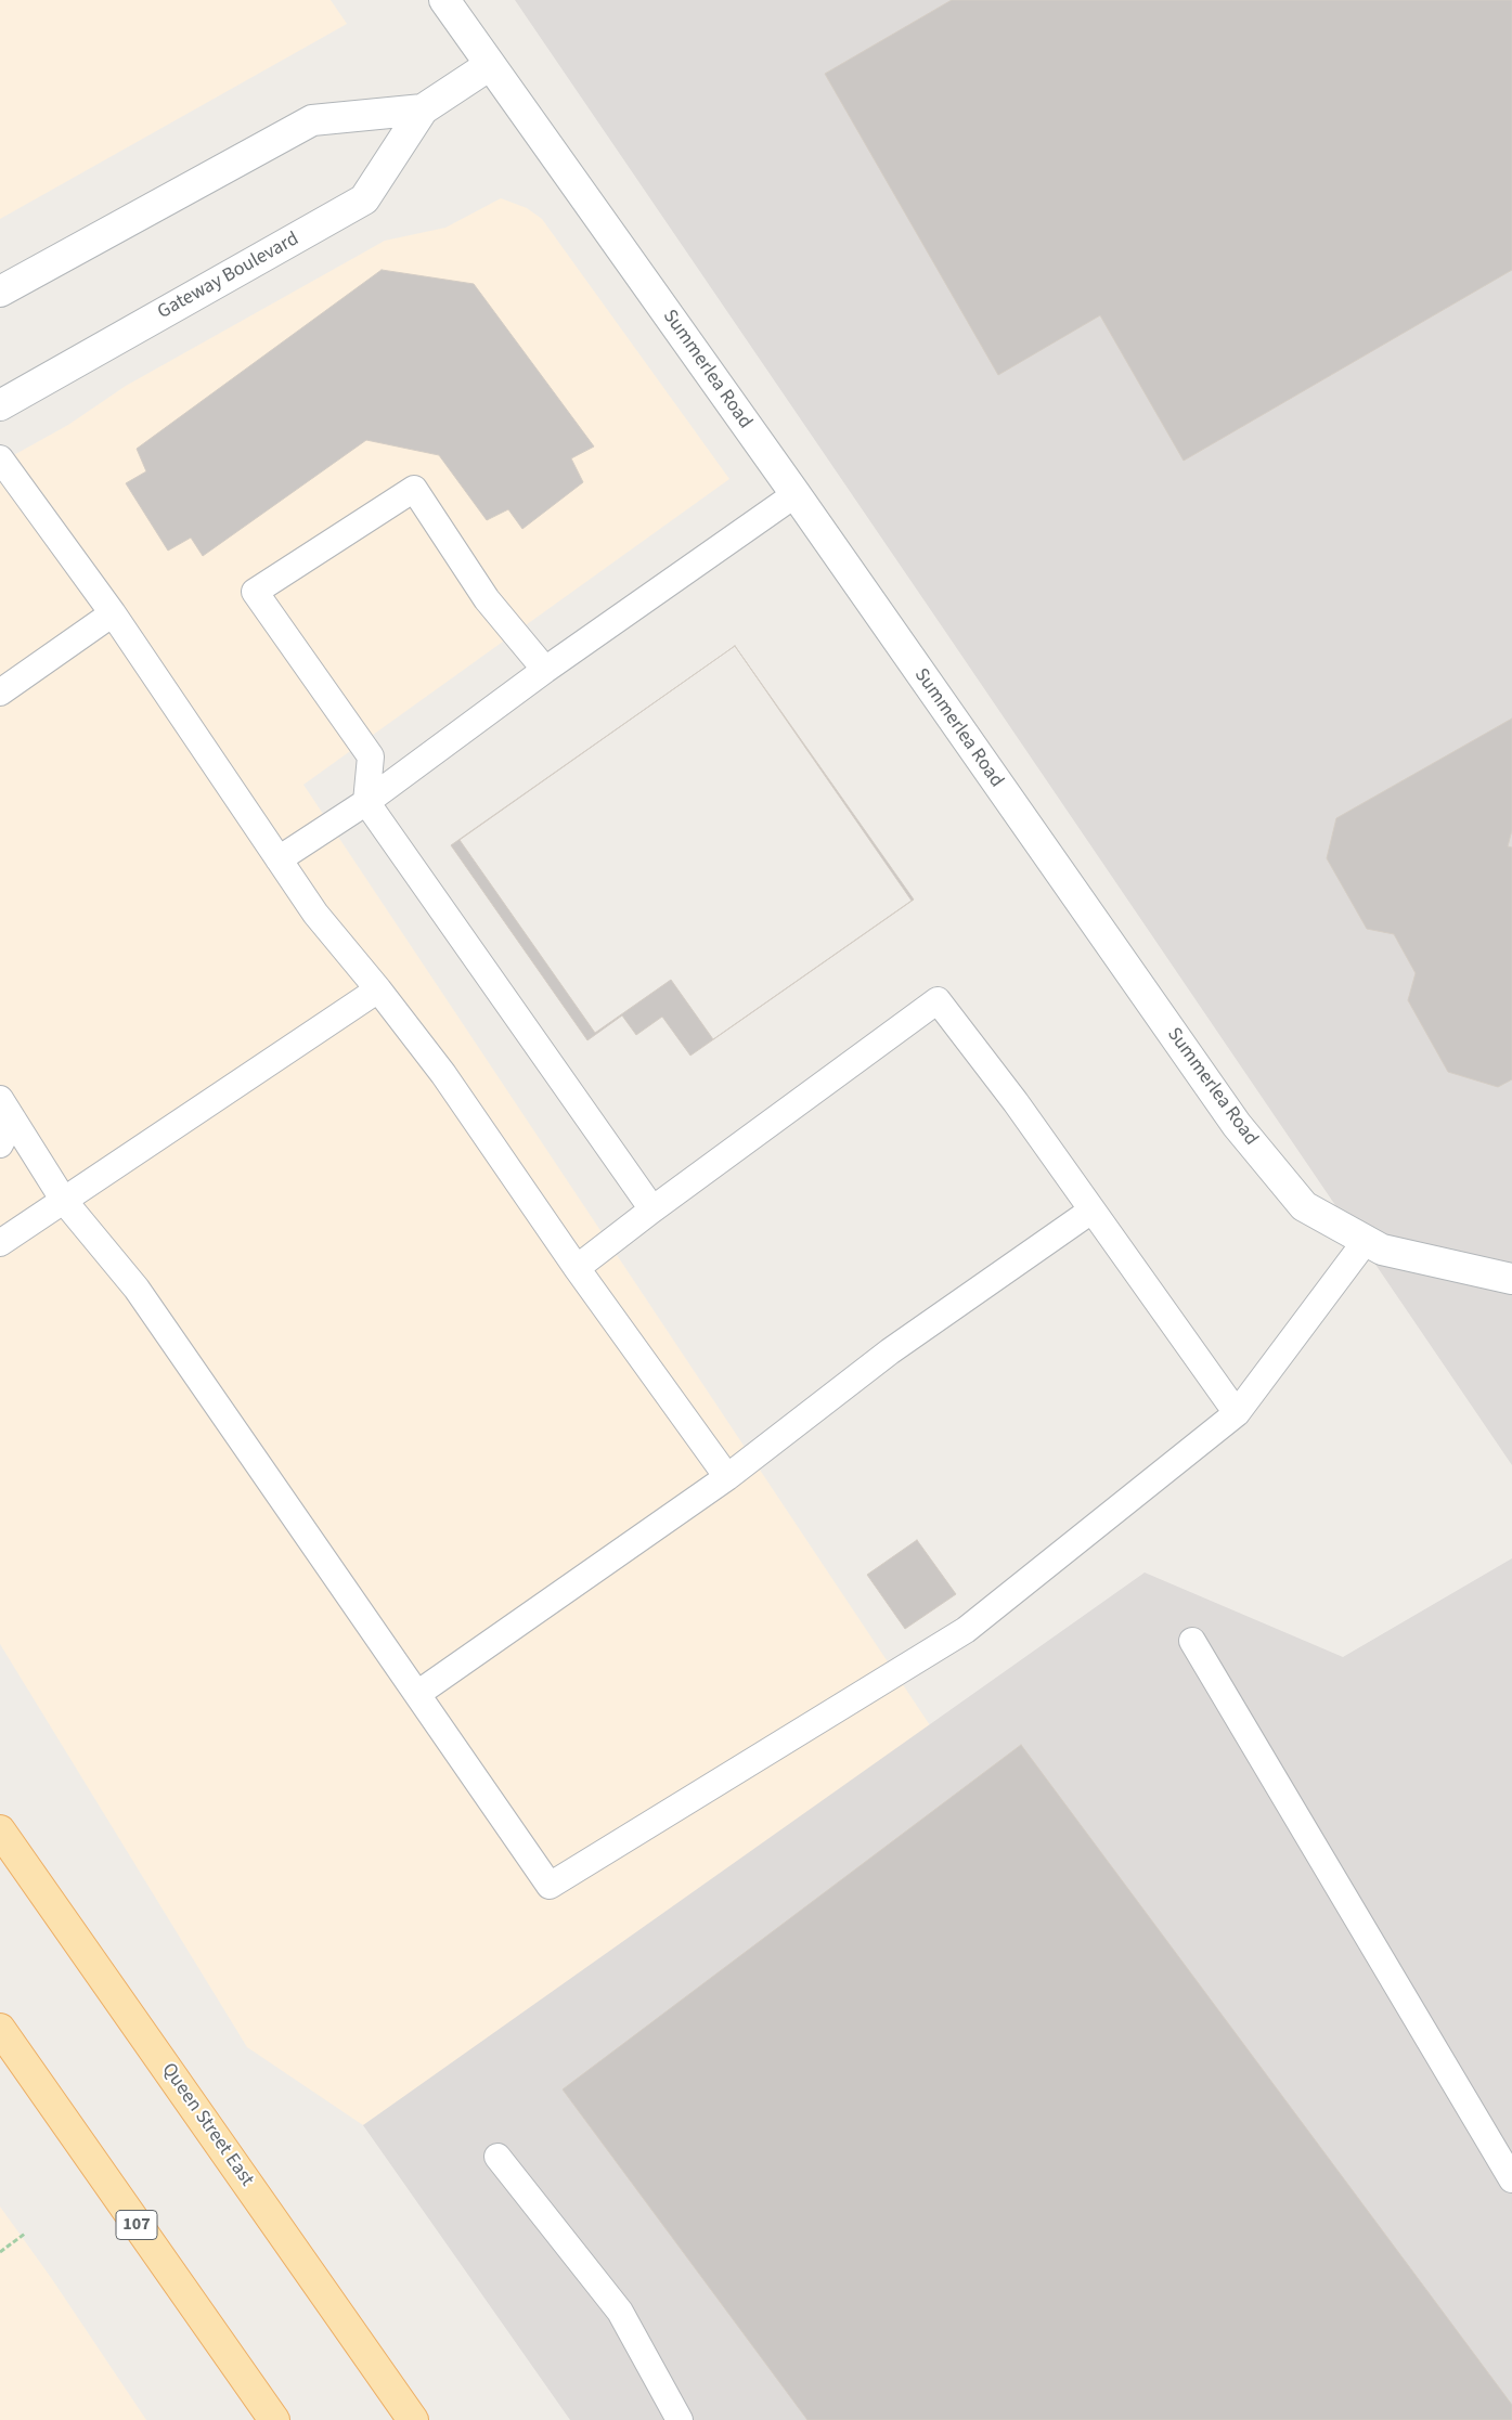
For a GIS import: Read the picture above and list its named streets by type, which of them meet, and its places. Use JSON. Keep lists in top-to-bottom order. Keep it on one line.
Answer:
{"streets":{"main road":["Queen Street East","107"],"street":["Gateway Boulevard","Summerlea Road"]},"crossings":[["Gateway Boulevard","Summerlea Road"]]}
